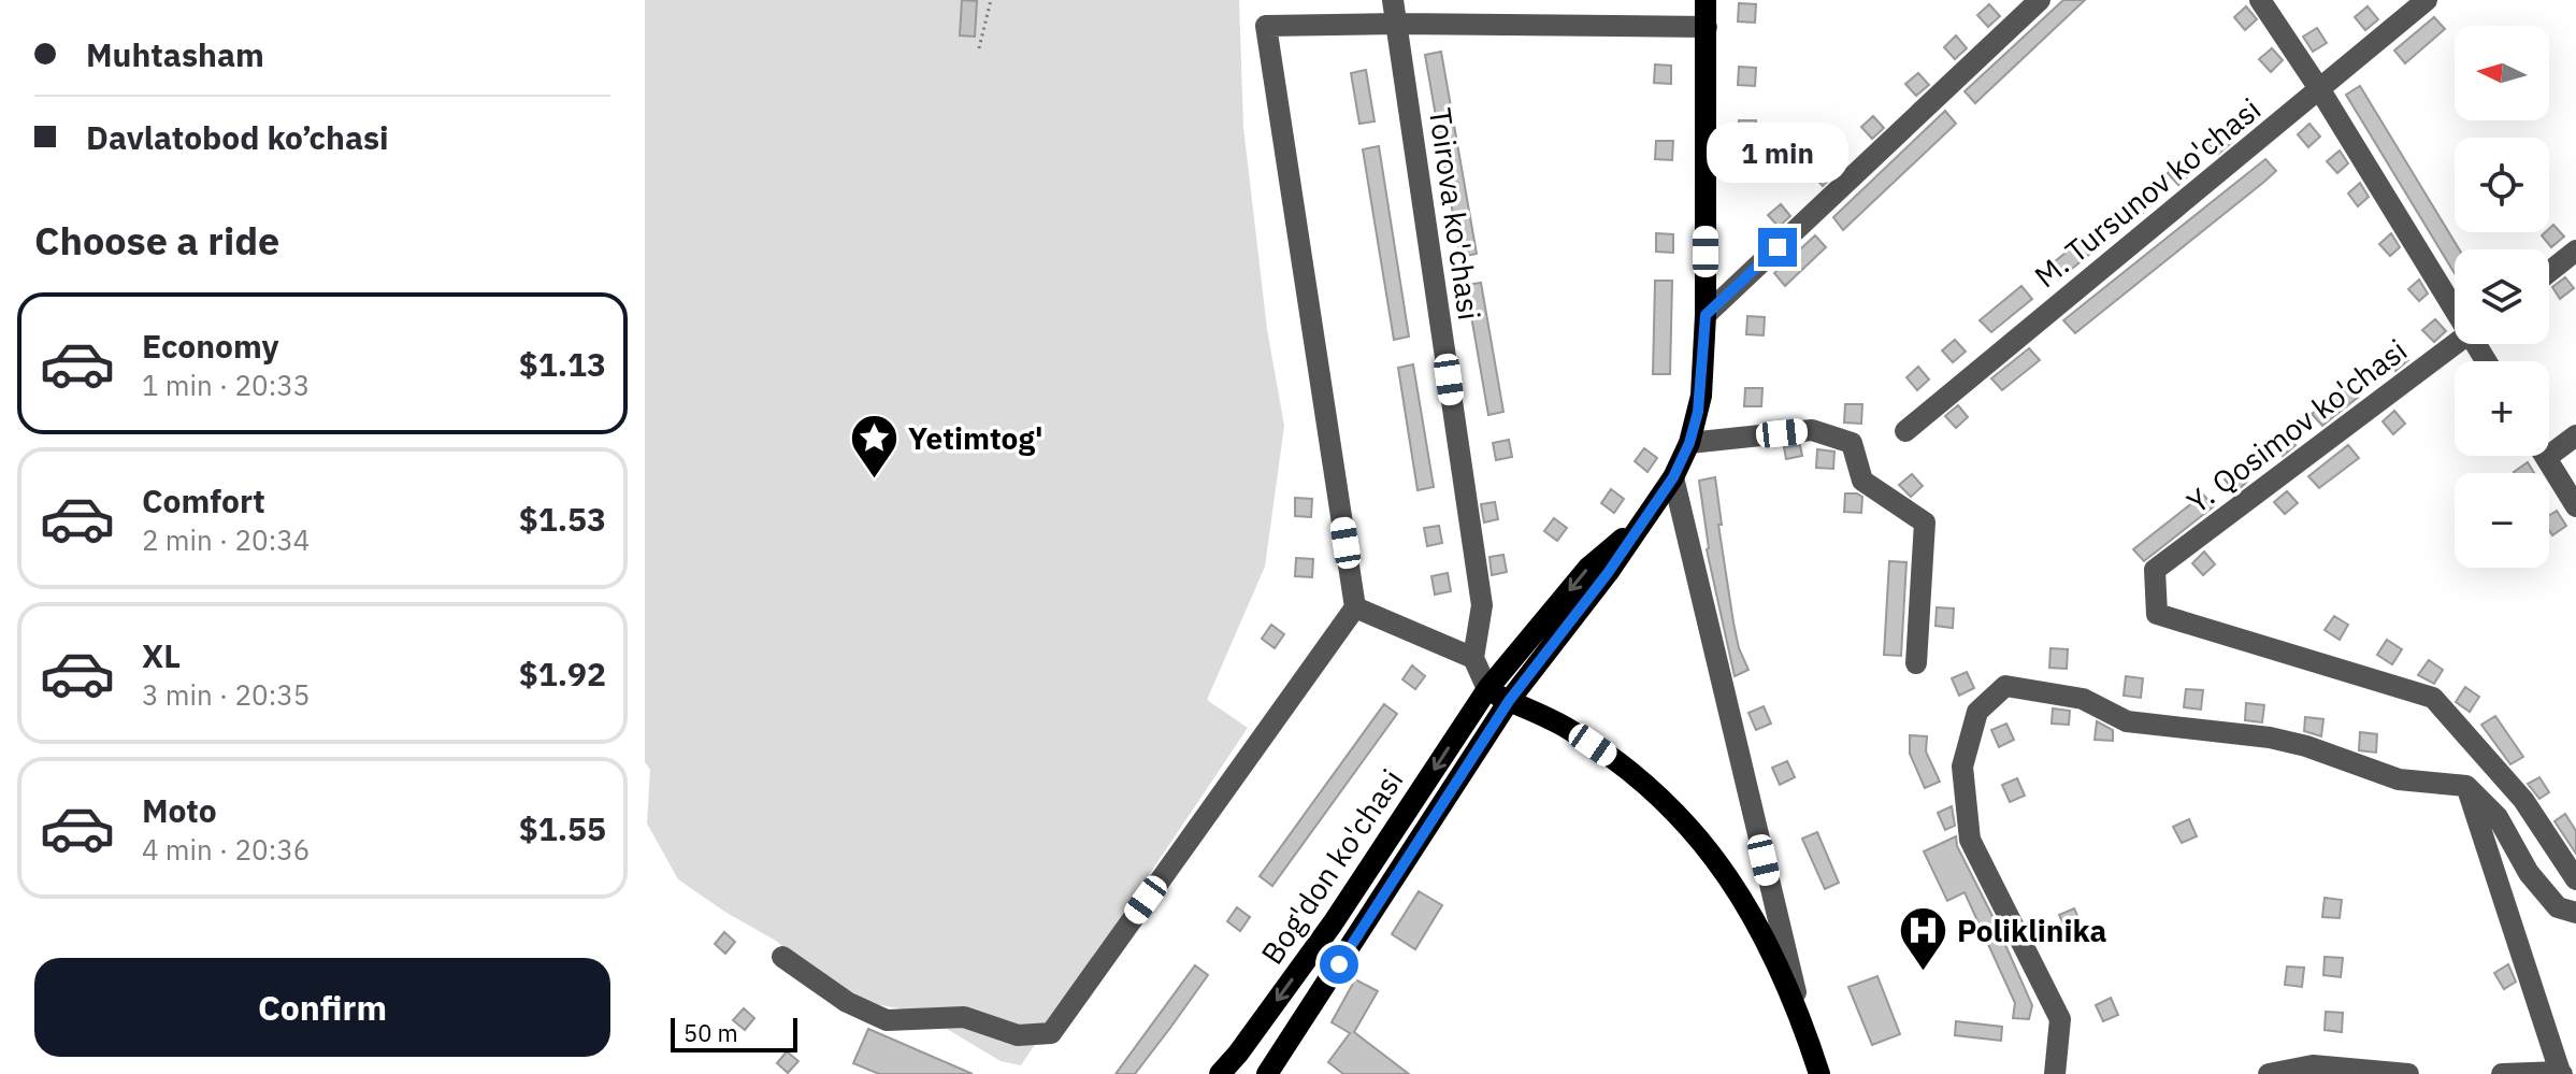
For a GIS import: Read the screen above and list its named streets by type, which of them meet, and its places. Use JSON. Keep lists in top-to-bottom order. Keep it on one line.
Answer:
{"streets":{"main road":["Bog'don ko'chasi"],"street":["M. Tursunov ko'chasi","Toirova ko'chasi","Y. Qosimov ko'chasi"]},"places":{"place":["Yetimtog'"],"hospital":["Poliklinika"]},"scale_bar":"50 m","north":"left","page":{"banner":["Muhtasham","Davlatobod ko’chasi"],"map_buttons":["+","−"],"bubble":"1 min","heading":"Choose a ride","list":[{"name":"Economy","note":"1 min · 20:33","value":"$1.13"},{"name":"Comfort","note":"2 min · 20:34","value":"$1.53"},{"name":"XL","note":"3 min · 20:35","value":"$1.92"},{"name":"Moto","note":"4 min · 20:36","value":"$1.55"}],"buttons":"Confirm","scale":"50 m"}}
